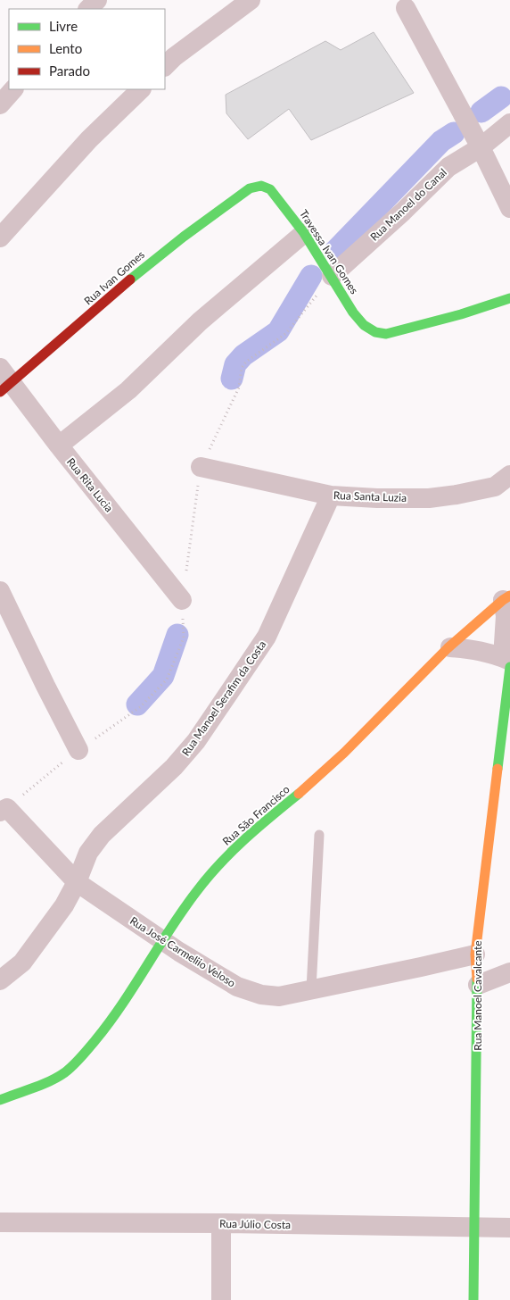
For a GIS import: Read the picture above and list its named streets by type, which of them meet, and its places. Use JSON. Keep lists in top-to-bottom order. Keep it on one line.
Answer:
{"streets":{"street":["Rua Manoel do Canal","Travessa Ivan Gomes","Rua Ivan Gomes","Rua Rita Lucia","Rua Santa Luzia","Rua Manoel Serafim da Costa","Rua São Francisco","Rua José Carmeliio Veloso","Rua Manoel Cavalcante","Rua Júlio Costa"]},"crossings":[["Rua Manoel do Canal","Travessa Ivan Gomes"],["Travessa Ivan Gomes","Rua Ivan Gomes"],["Rua Ivan Gomes","Rua Rita Lucia"],["Rua Santa Luzia","Rua Manoel Serafim da Costa"],["Rua Manoel Serafim da Costa","Rua José Carmeliio Veloso"],["Rua São Francisco","Rua José Carmeliio Veloso"],["Rua São Francisco","Rua Manoel Cavalcante"],["Rua José Carmeliio Veloso","Rua Manoel Cavalcante"],["Rua Manoel Cavalcante","Rua Júlio Costa"]],"legend":["Livre","Lento","Parado"]}
